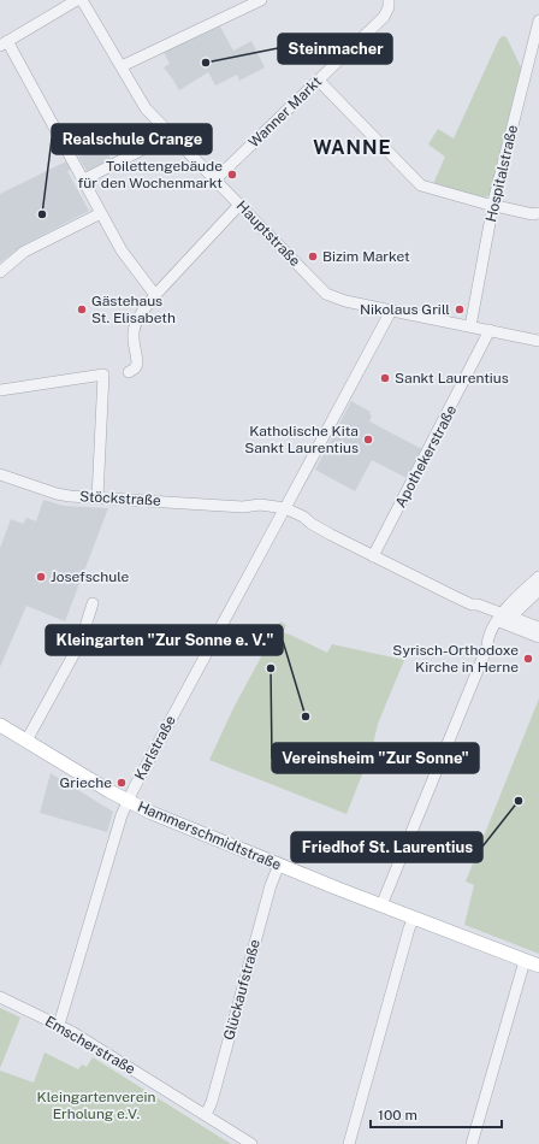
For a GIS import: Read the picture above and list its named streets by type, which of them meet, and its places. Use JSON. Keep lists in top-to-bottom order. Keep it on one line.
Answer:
{"streets":{"main road":["Hammerschmidtstraße"],"street":["Wanner Markt","Hospitalstraße","Hauptstraße","Apothekerstraße","Stöckstraße","Karlstraße","Glückaufstraße","Emscherstraße"]},"crossings":[["Wanner Markt","Hauptstraße"],["Hospitalstraße","Hauptstraße"],["Hauptstraße","Apothekerstraße"],["Hauptstraße","Karlstraße"],["Apothekerstraße","Stöckstraße"],["Stöckstraße","Karlstraße"],["Karlstraße","Hammerschmidtstraße"],["Karlstraße","Emscherstraße"],["Hammerschmidtstraße","Glückaufstraße"],["Glückaufstraße","Emscherstraße"]],"districts":["WANNE"],"parks":["Kleingartenverein Erholung e.V."],"places":["Steinmacher","Toilettengebäude für den Wochenmarkt","Realschule Crange","Bizim Market","Gästehaus St. Elisabeth","Nikolaus Grill","Sankt Laurentius","Katholische Kita Sankt Laurentius","Josefschule","Syrisch-Orthodoxe Kirche in Herne","Vereinsheim \"Zur Sonne\"","Kleingarten \"Zur Sonne e. V.\"","Grieche","Friedhof St. Laurentius"],"scale_bar":"100 m"}
